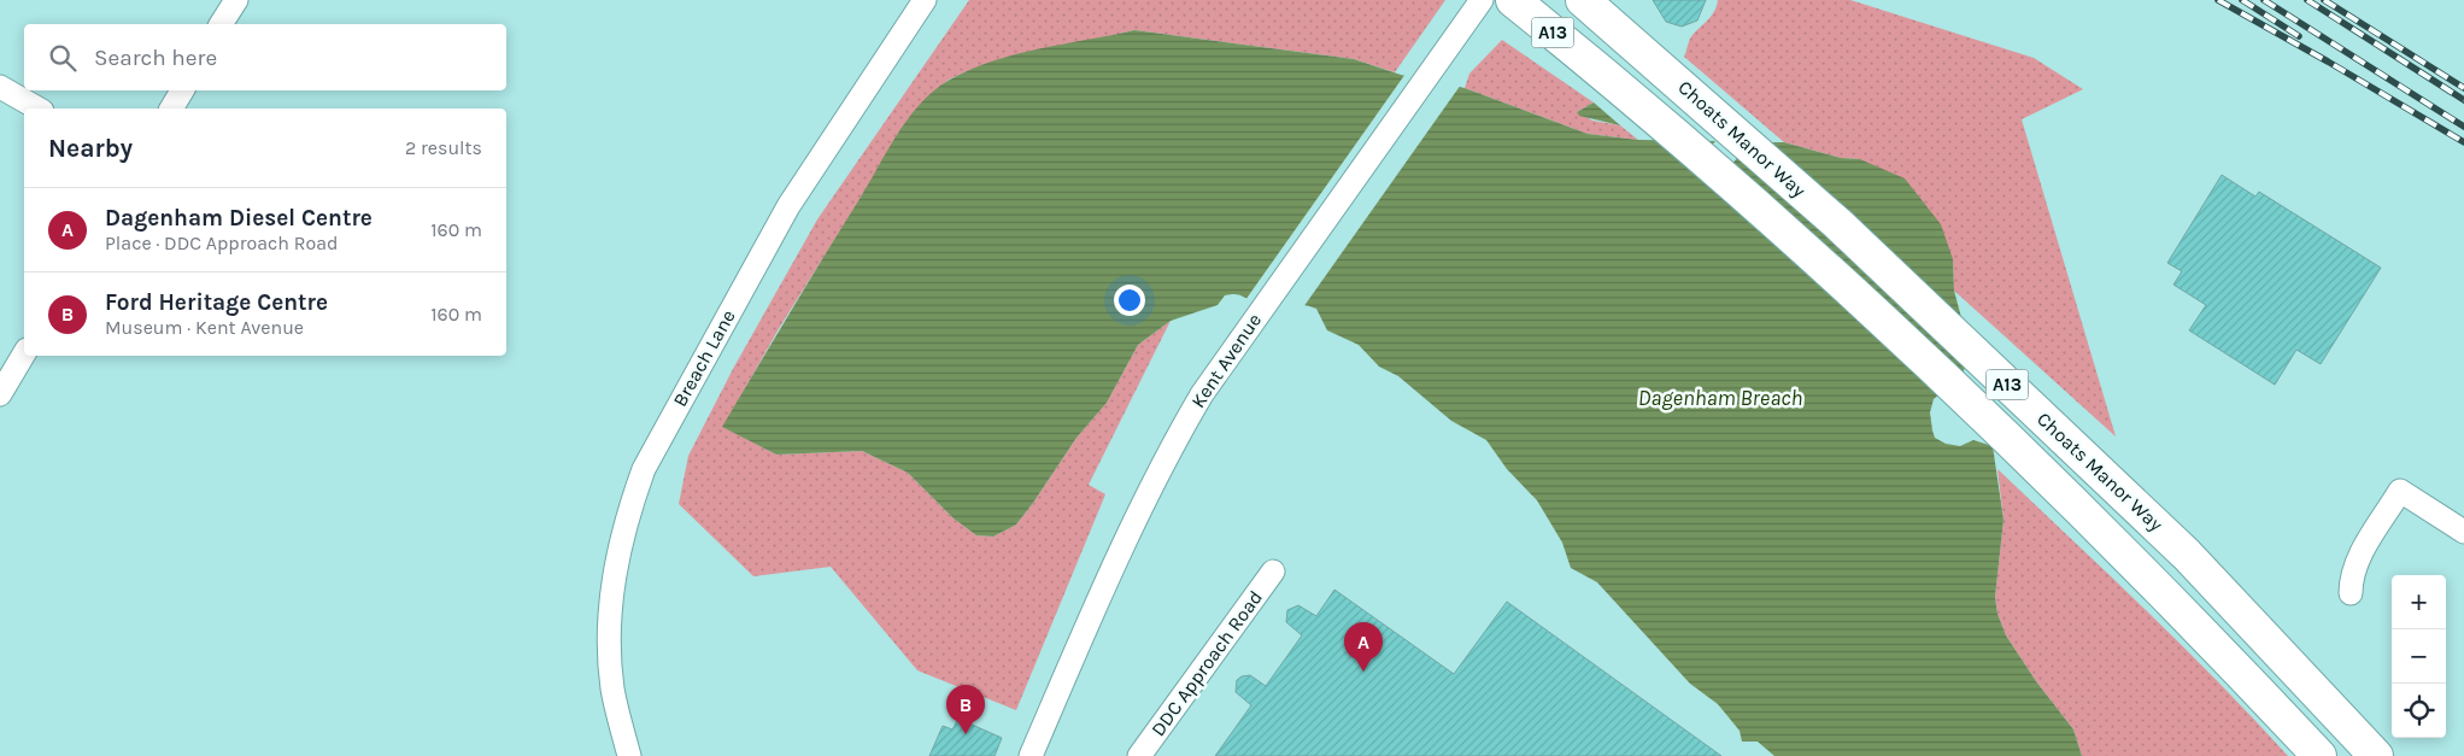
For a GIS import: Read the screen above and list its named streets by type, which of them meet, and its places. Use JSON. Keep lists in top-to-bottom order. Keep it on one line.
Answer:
{"streets":{"highway":["A13","Choats Manor Way"],"street":["Breach Lane","Kent Avenue","DDC Approach Road"]},"water":["Dagenham Breach"],"page":{"search":"Search here","heading":["Nearby","2 results"],"list":[{"mark":"A","name":"Dagenham Diesel Centre","note":"Place · DDC Approach Road","value":"160 m"},{"mark":"B","name":"Ford Heritage Centre","note":"Museum · Kent Avenue","value":"160 m"}],"map_buttons":["+","−"],"pins":["A","B"]}}
